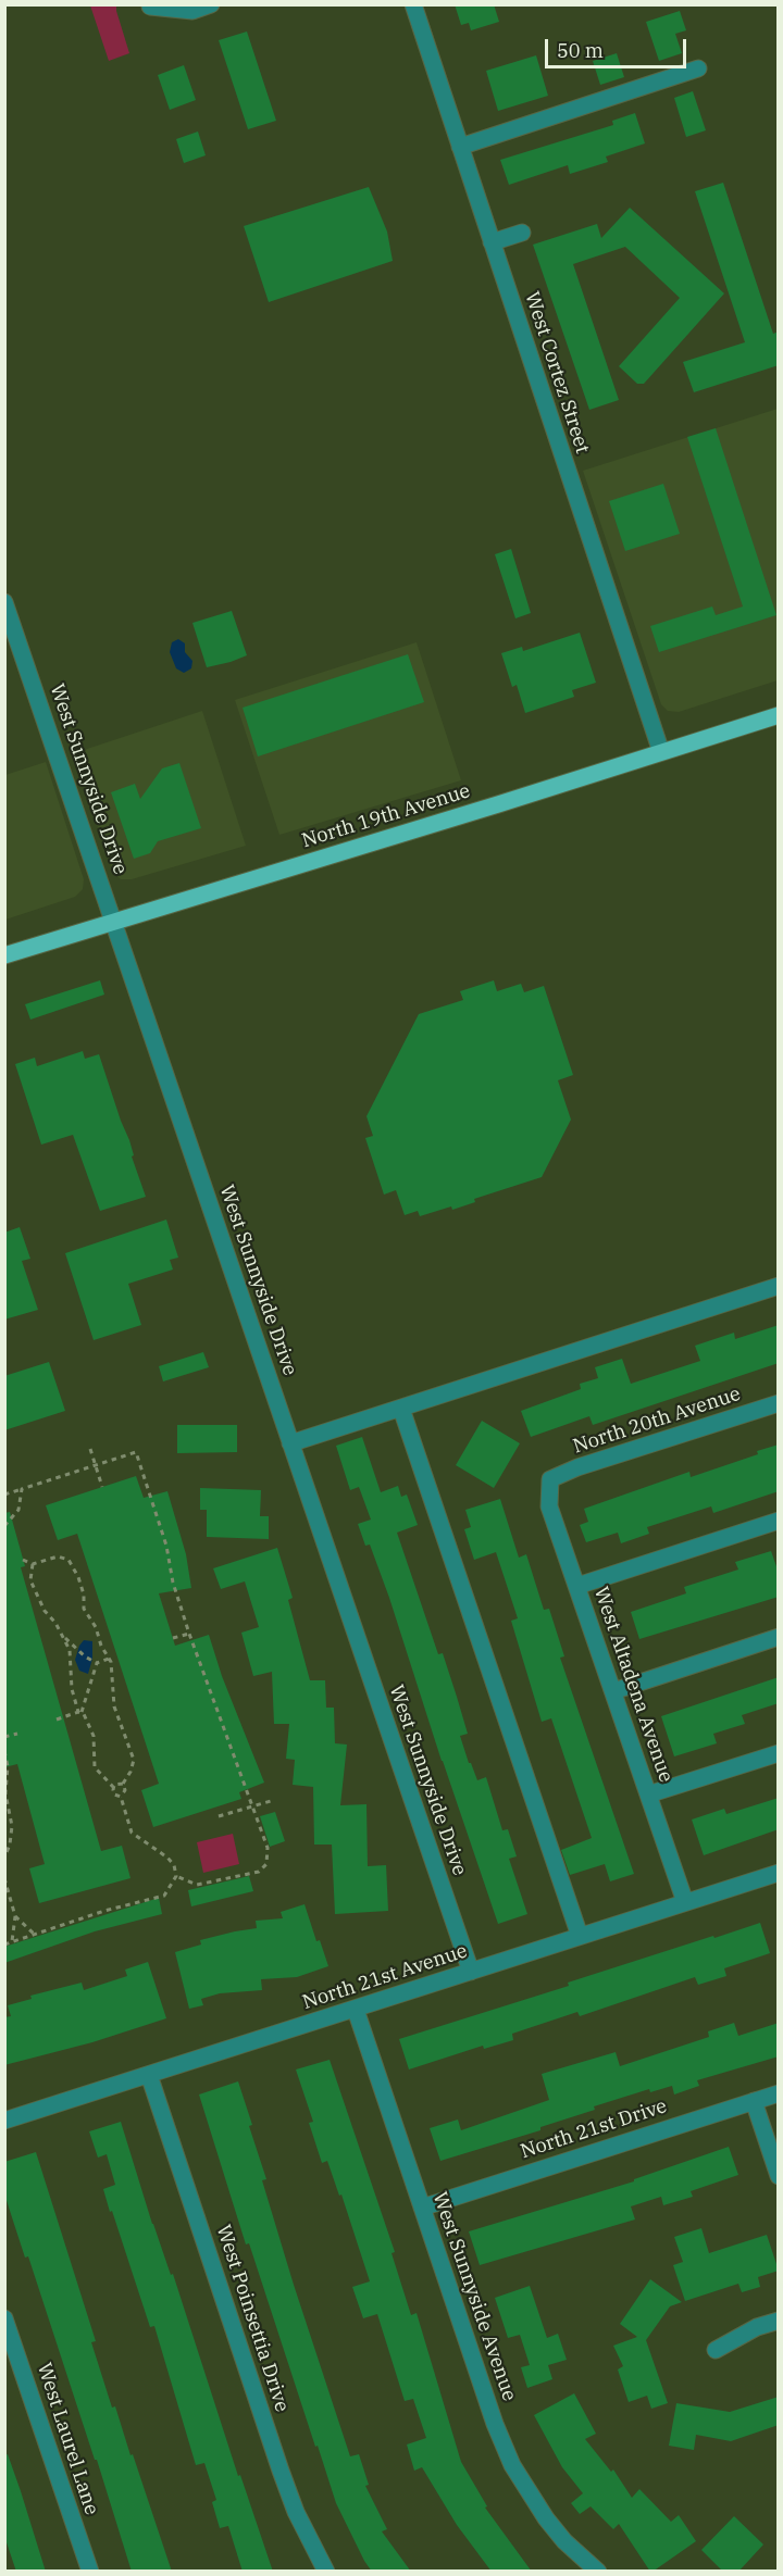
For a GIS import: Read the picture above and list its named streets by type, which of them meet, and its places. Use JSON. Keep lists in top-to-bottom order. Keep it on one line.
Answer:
{"streets":{"main road":["North 19th Avenue"],"street":["West Cortez Street","West Sunnyside Drive","North 20th Avenue","West Altadena Avenue","North 21st Avenue","North 21st Drive","West Sunnyside Avenue","West Poinsettia Drive","West Laurel Lane"]},"crossings":[["West Cortez Street","North 19th Avenue"],["West Sunnyside Drive","North 19th Avenue"],["West Sunnyside Drive","North 21st Avenue"],["North 20th Avenue","West Altadena Avenue"],["West Altadena Avenue","North 21st Avenue"],["North 21st Avenue","West Sunnyside Avenue"],["North 21st Avenue","West Poinsettia Drive"],["North 21st Drive","West Sunnyside Avenue"]],"scale_bar":"50 m"}
